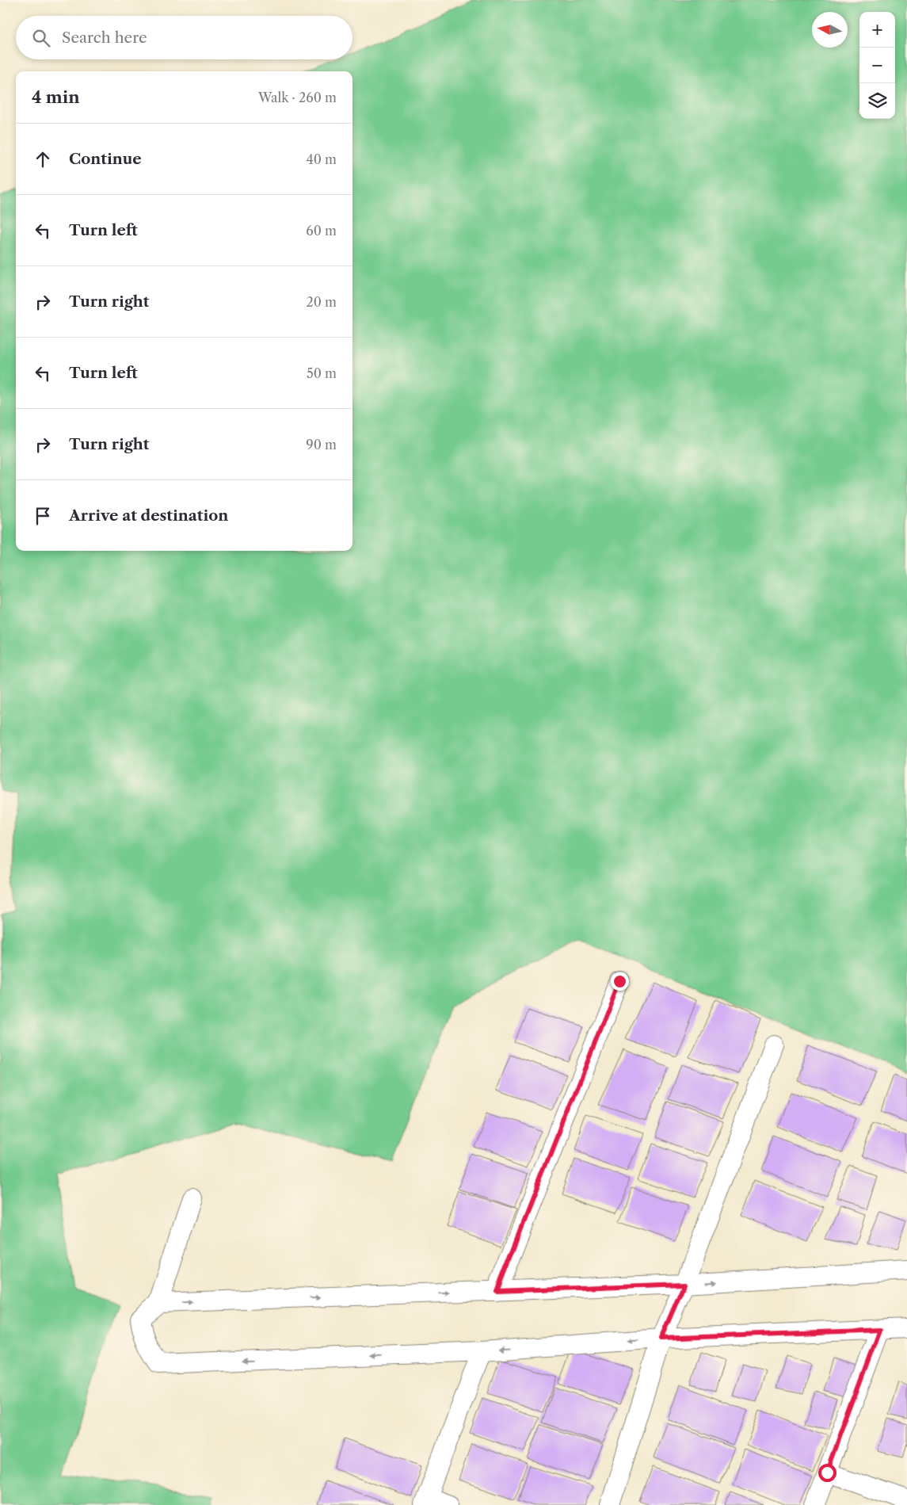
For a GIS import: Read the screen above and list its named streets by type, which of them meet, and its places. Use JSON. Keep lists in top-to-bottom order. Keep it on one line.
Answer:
{"north":"left","page":{"map_buttons":["+","−"],"search":"Search here","heading":["4 min","Walk · 260 m"],"list":[["Continue","40 m"],["Turn left","60 m"],["Turn right","20 m"],["Turn left","50 m"],["Turn right","90 m"],"Arrive at destination"]}}
